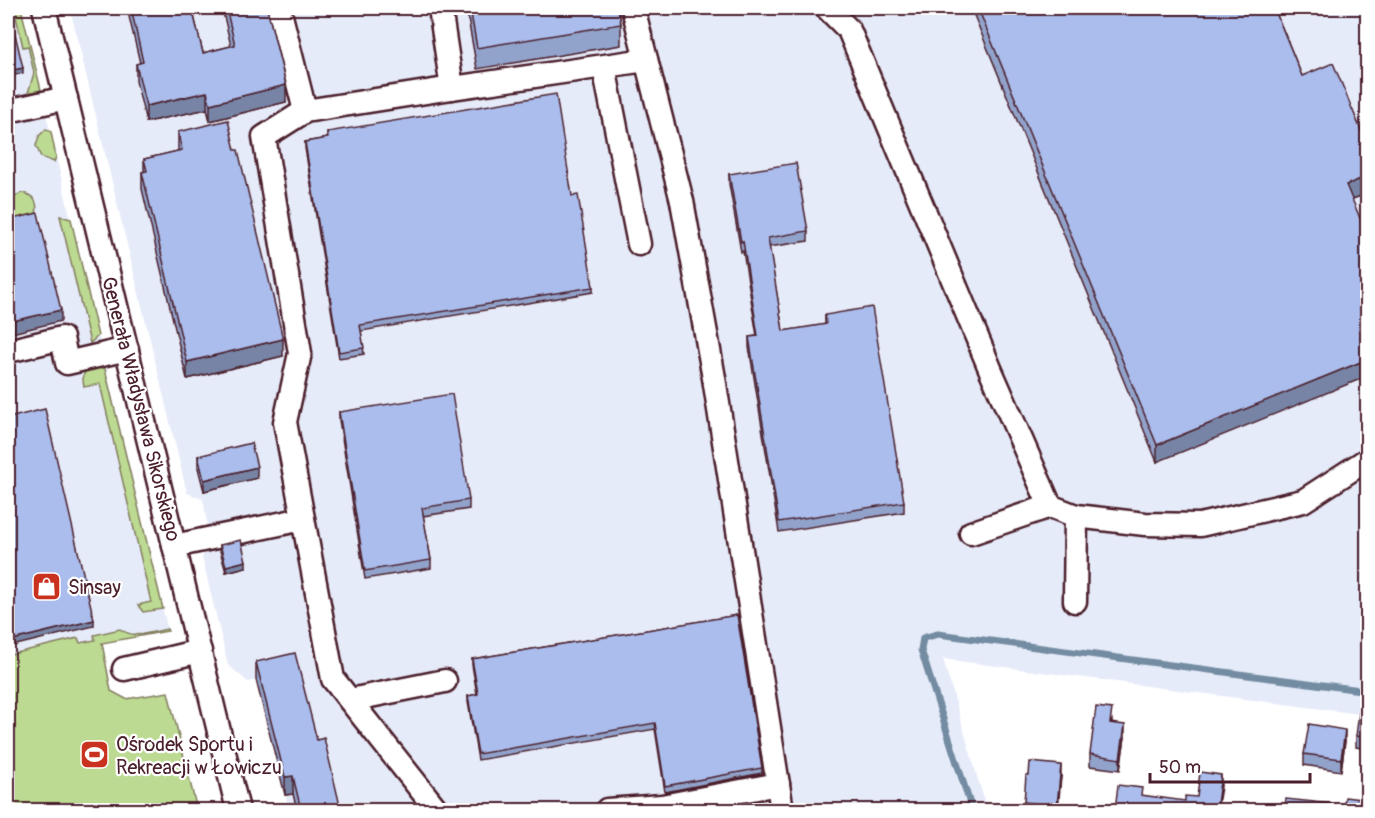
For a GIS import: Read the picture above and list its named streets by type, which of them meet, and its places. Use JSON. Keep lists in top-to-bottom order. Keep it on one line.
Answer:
{"streets":{"street":["Generała Władysława Sikorskiego"]},"places":{"shop":["Sinsay"],"sports":["Ośrodek Sportu i Rekreacji w Łowiczu"]},"scale_bar":"50 m"}
